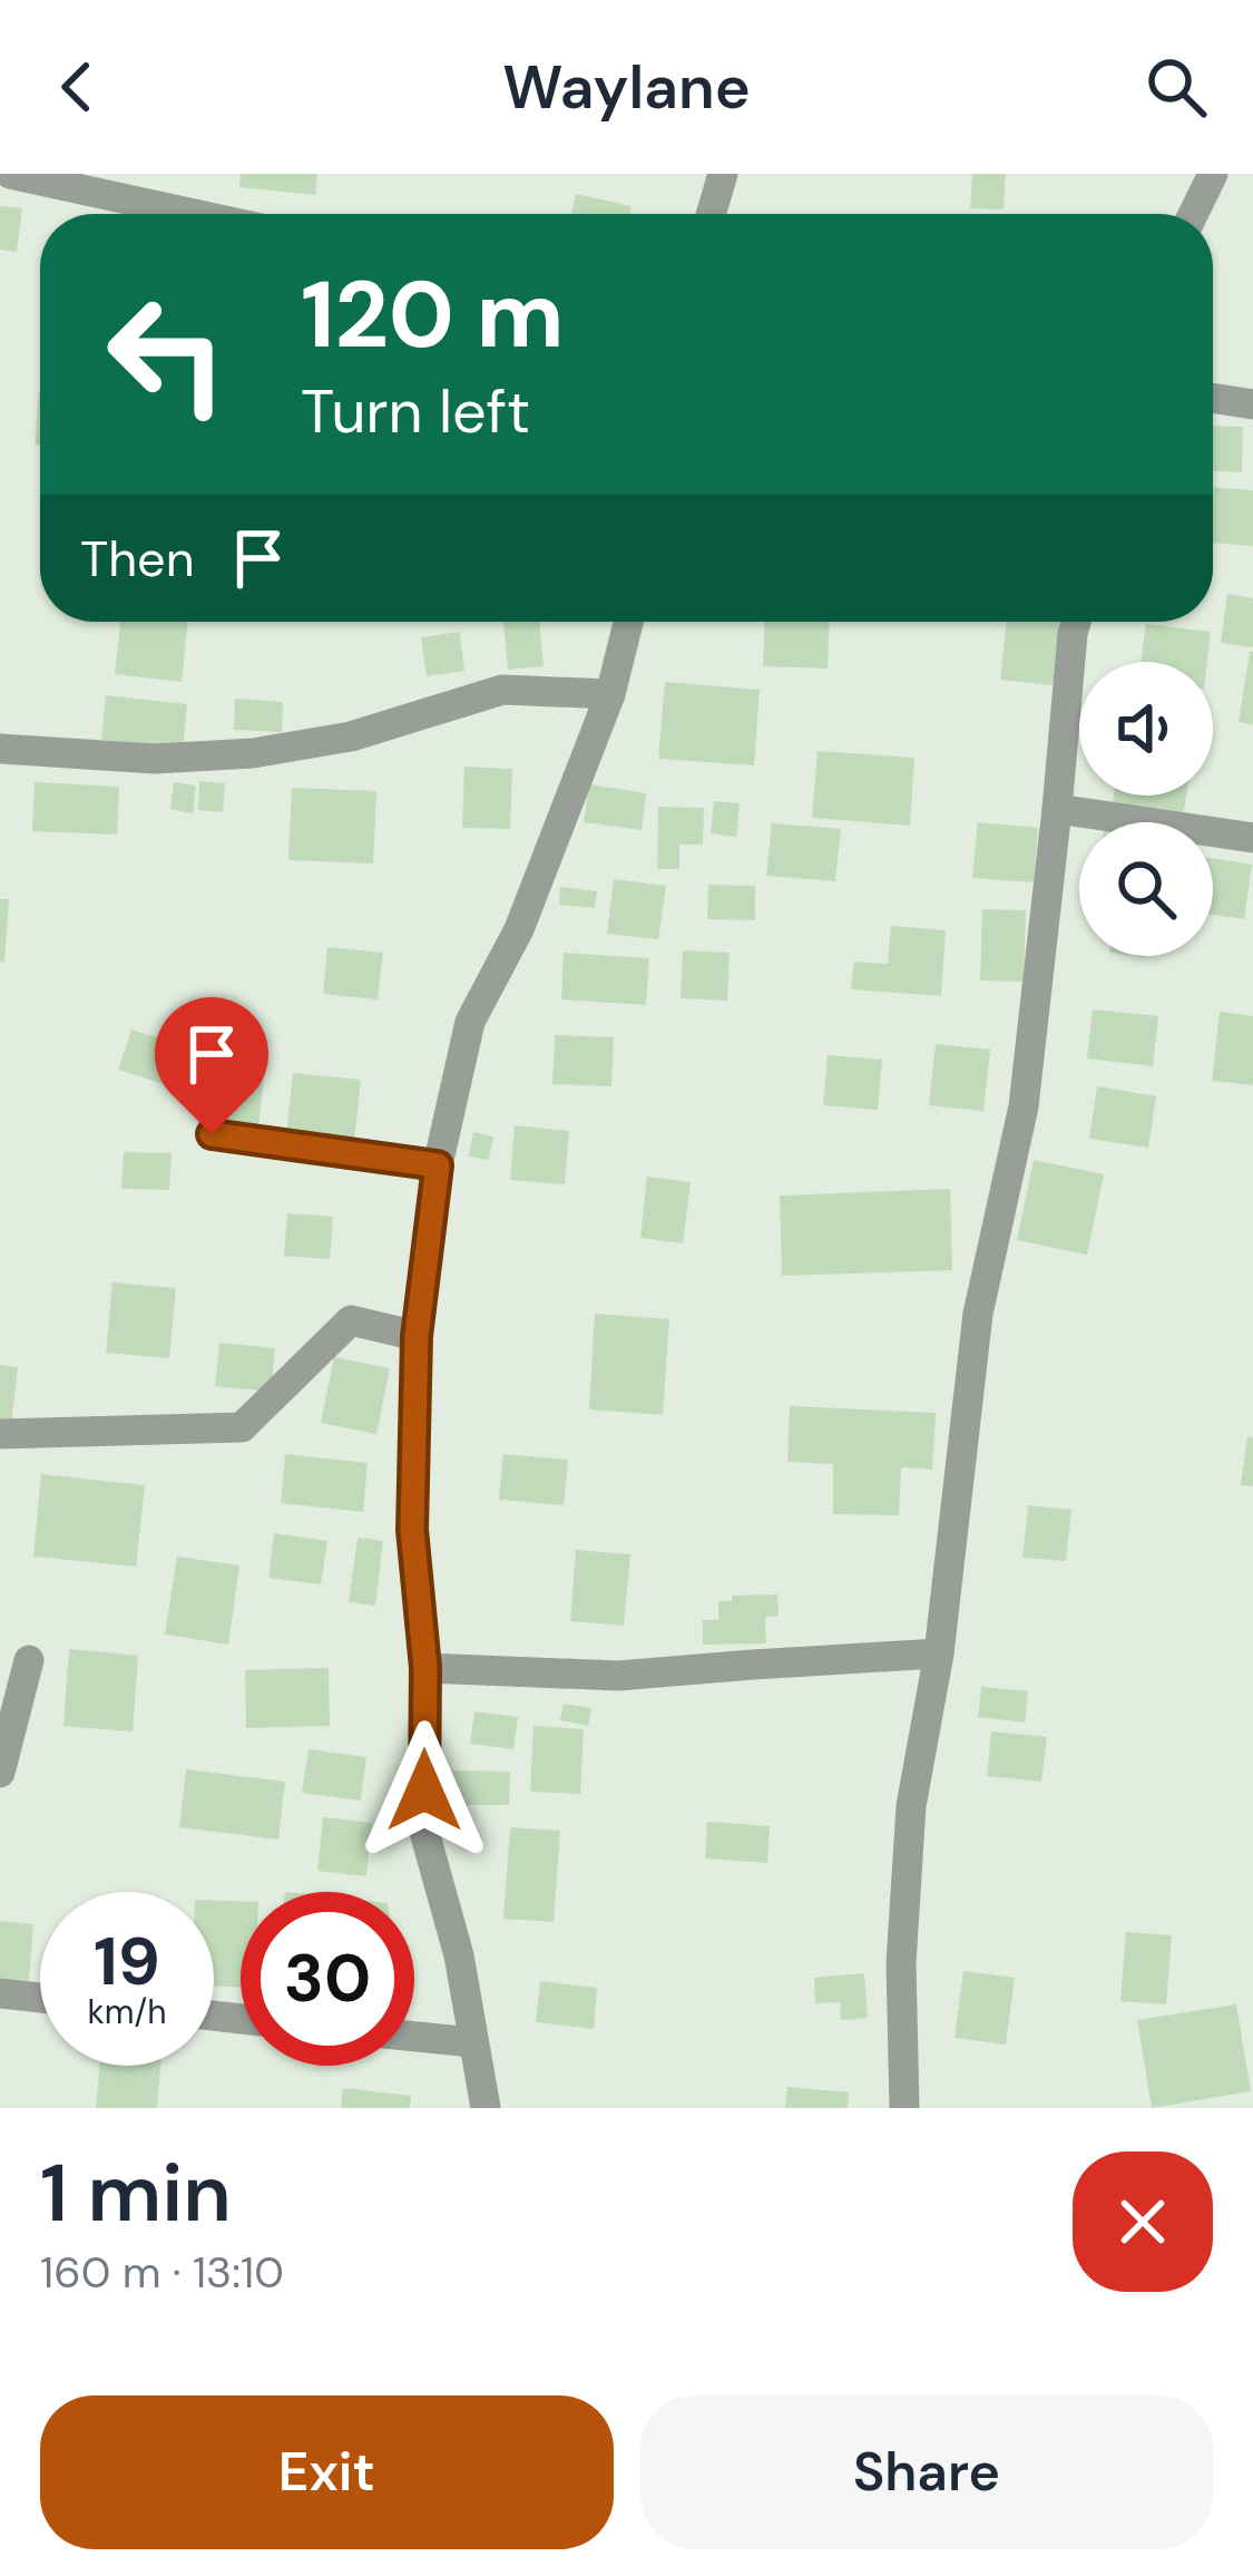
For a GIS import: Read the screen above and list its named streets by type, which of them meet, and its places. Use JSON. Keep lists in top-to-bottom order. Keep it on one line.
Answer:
{"page":{"header":"Waylane","turn":["120 m","Turn left"],"then":"Then","speed":"19 km/h","limit":"30","heading":["1 min","160 m · 13:10"],"buttons":["Exit","Share"]}}
